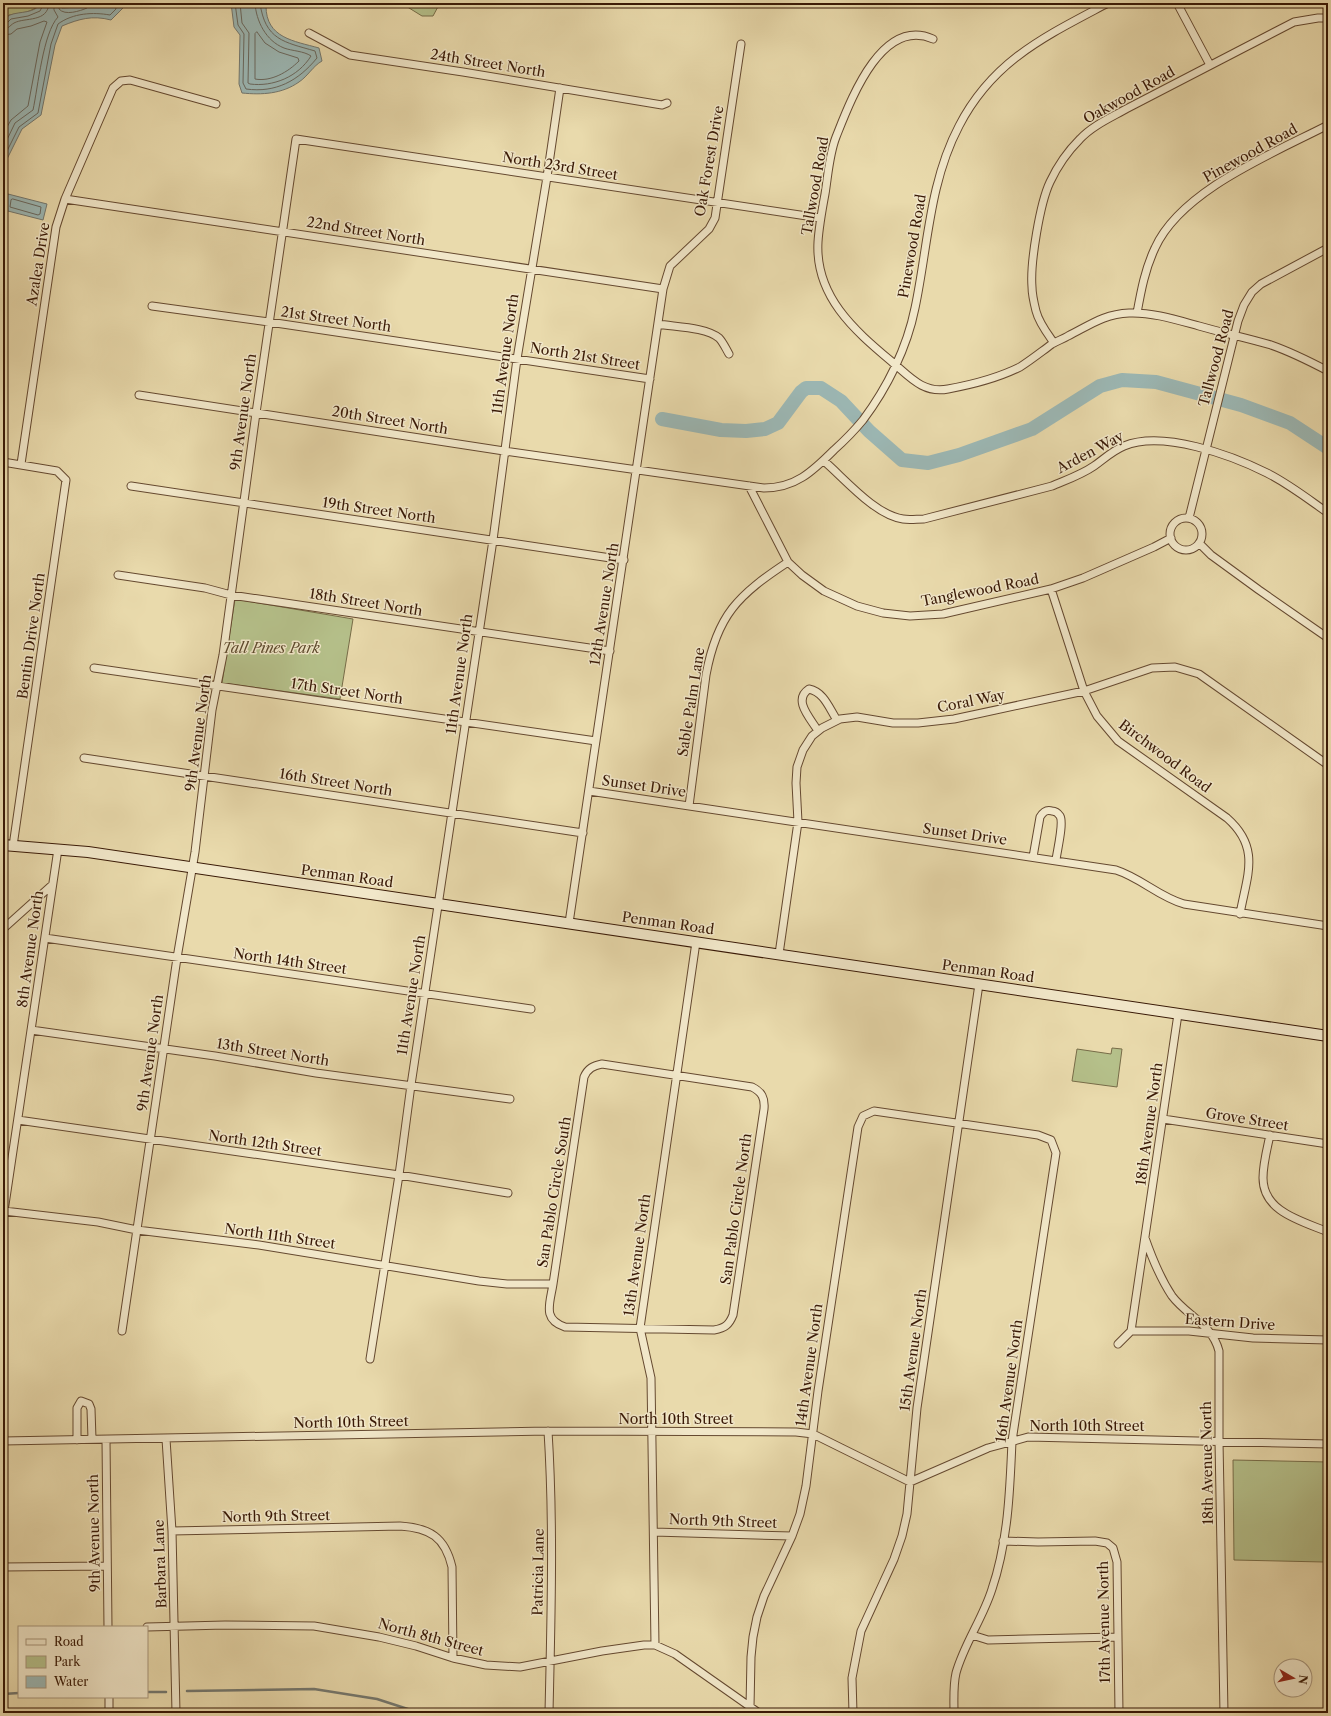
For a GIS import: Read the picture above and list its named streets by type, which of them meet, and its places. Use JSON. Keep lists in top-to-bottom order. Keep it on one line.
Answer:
{"streets":{"street":["24th Street North","Oakwood Road","Pinewood Road","Oak Forest Drive","North 23rd Street","Tallwood Road","22nd Street North","Azalea Drive","21st Street North","11th Avenue North","North 21st Street","9th Avenue North","20th Street North","Arden Way","19th Street North","Tanglewood Road","18th Street North","12th Avenue North","Bentin Drive North","17th Street North","Coral Way","Sable Palm Lane","Birchwood Road","16th Street North","Sunset Drive","Penman Road","8th Avenue North","North 14th Street","13th Street North","Grove Street","18th Avenue North","North 12th Street","San Pablo Circle South","San Pablo Circle North","North 11th Street","13th Avenue North","Eastern Drive","15th Avenue North","14th Avenue North","16th Avenue North","North 10th Street","North 9th Street","Barbara Lane","Patricia Lane","17th Avenue North","North 8th Street"]},"crossings":[["24th Street North","11th Avenue North"],["Pinewood Road","Tallwood Road"],["Pinewood Road","20th Street North"],["Pinewood Road","Arden Way"],["Pinewood Road","Tanglewood Road"],["Pinewood Road","12th Avenue North"],["Oak Forest Drive","North 23rd Street"],["Oak Forest Drive","22nd Street North"],["Oak Forest Drive","12th Avenue North"],["North 23rd Street","Tallwood Road"],["North 23rd Street","11th Avenue North"],["North 23rd Street","9th Avenue North"],["Tallwood Road","Arden Way"],["Tallwood Road","Tanglewood Road"],["22nd Street North","Azalea Drive"],["22nd Street North","11th Avenue North"],["22nd Street North","9th Avenue North"],["22nd Street North","12th Avenue North"],["Azalea Drive","Bentin Drive North"],["21st Street North","11th Avenue North"],["21st Street North","North 21st Street"],["21st Street North","9th Avenue North"],["11th Avenue North","North 21st Street"],["11th Avenue North","20th Street North"],["11th Avenue North","19th Street North"],["11th Avenue North","18th Street North"],["11th Avenue North","17th Street North"],["11th Avenue North","16th Street North"],["11th Avenue North","Penman Road"],["11th Avenue North","North 14th Street"],["11th Avenue North","13th Street North"],["11th Avenue North","North 12th Street"],["11th Avenue North","North 11th Street"],["North 21st Street","12th Avenue North"],["9th Avenue North","20th Street North"],["9th Avenue North","19th Street North"],["9th Avenue North","18th Street North"],["9th Avenue North","17th Street North"],["9th Avenue North","16th Street North"],["9th Avenue North","Penman Road"],["9th Avenue North","North 14th Street"],["9th Avenue North","13th Street North"],["9th Avenue North","North 12th Street"],["9th Avenue North","North 11th Street"],["9th Avenue North","North 10th Street"],["20th Street North","12th Avenue North"],["19th Street North","12th Avenue North"],["Tanglewood Road","Sable Palm Lane"],["Tanglewood Road","Birchwood Road"],["18th Street North","12th Avenue North"],["12th Avenue North","17th Street North"],["12th Avenue North","16th Street North"],["12th Avenue North","Sunset Drive"],["12th Avenue North","Penman Road"],["Bentin Drive North","Penman Road"],["Coral Way","Birchwood Road"],["Coral Way","Sunset Drive"],["Coral Way","Penman Road"],["Sable Palm Lane","Sunset Drive"],["Birchwood Road","Sunset Drive"],["Penman Road","8th Avenue North"],["Penman Road","18th Avenue North"],["Penman Road","13th Avenue North"],["Penman Road","15th Avenue North"],["8th Avenue North","North 14th Street"],["8th Avenue North","13th Street North"],["8th Avenue North","North 12th Street"],["8th Avenue North","North 11th Street"],["Grove Street","18th Avenue North"],["18th Avenue North","Eastern Drive"],["18th Avenue North","North 10th Street"],["San Pablo Circle South","San Pablo Circle North"],["San Pablo Circle South","North 11th Street"],["San Pablo Circle South","13th Avenue North"],["San Pablo Circle North","13th Avenue North"],["13th Avenue North","North 10th Street"],["13th Avenue North","North 9th Street"],["13th Avenue North","North 8th Street"],["15th Avenue North","14th Avenue North"],["15th Avenue North","16th Avenue North"],["15th Avenue North","North 10th Street"],["14th Avenue North","16th Avenue North"],["14th Avenue North","North 10th Street"],["14th Avenue North","North 9th Street"],["14th Avenue North","North 8th Street"],["16th Avenue North","North 10th Street"],["16th Avenue North","17th Avenue North"],["North 10th Street","Barbara Lane"],["North 10th Street","Patricia Lane"],["North 9th Street","Barbara Lane"],["North 9th Street","North 8th Street"],["Barbara Lane","North 8th Street"],["Patricia Lane","North 8th Street"]],"parks":["Tall Pines Park"],"legend":["Road","Park","Water"],"north":"right"}
